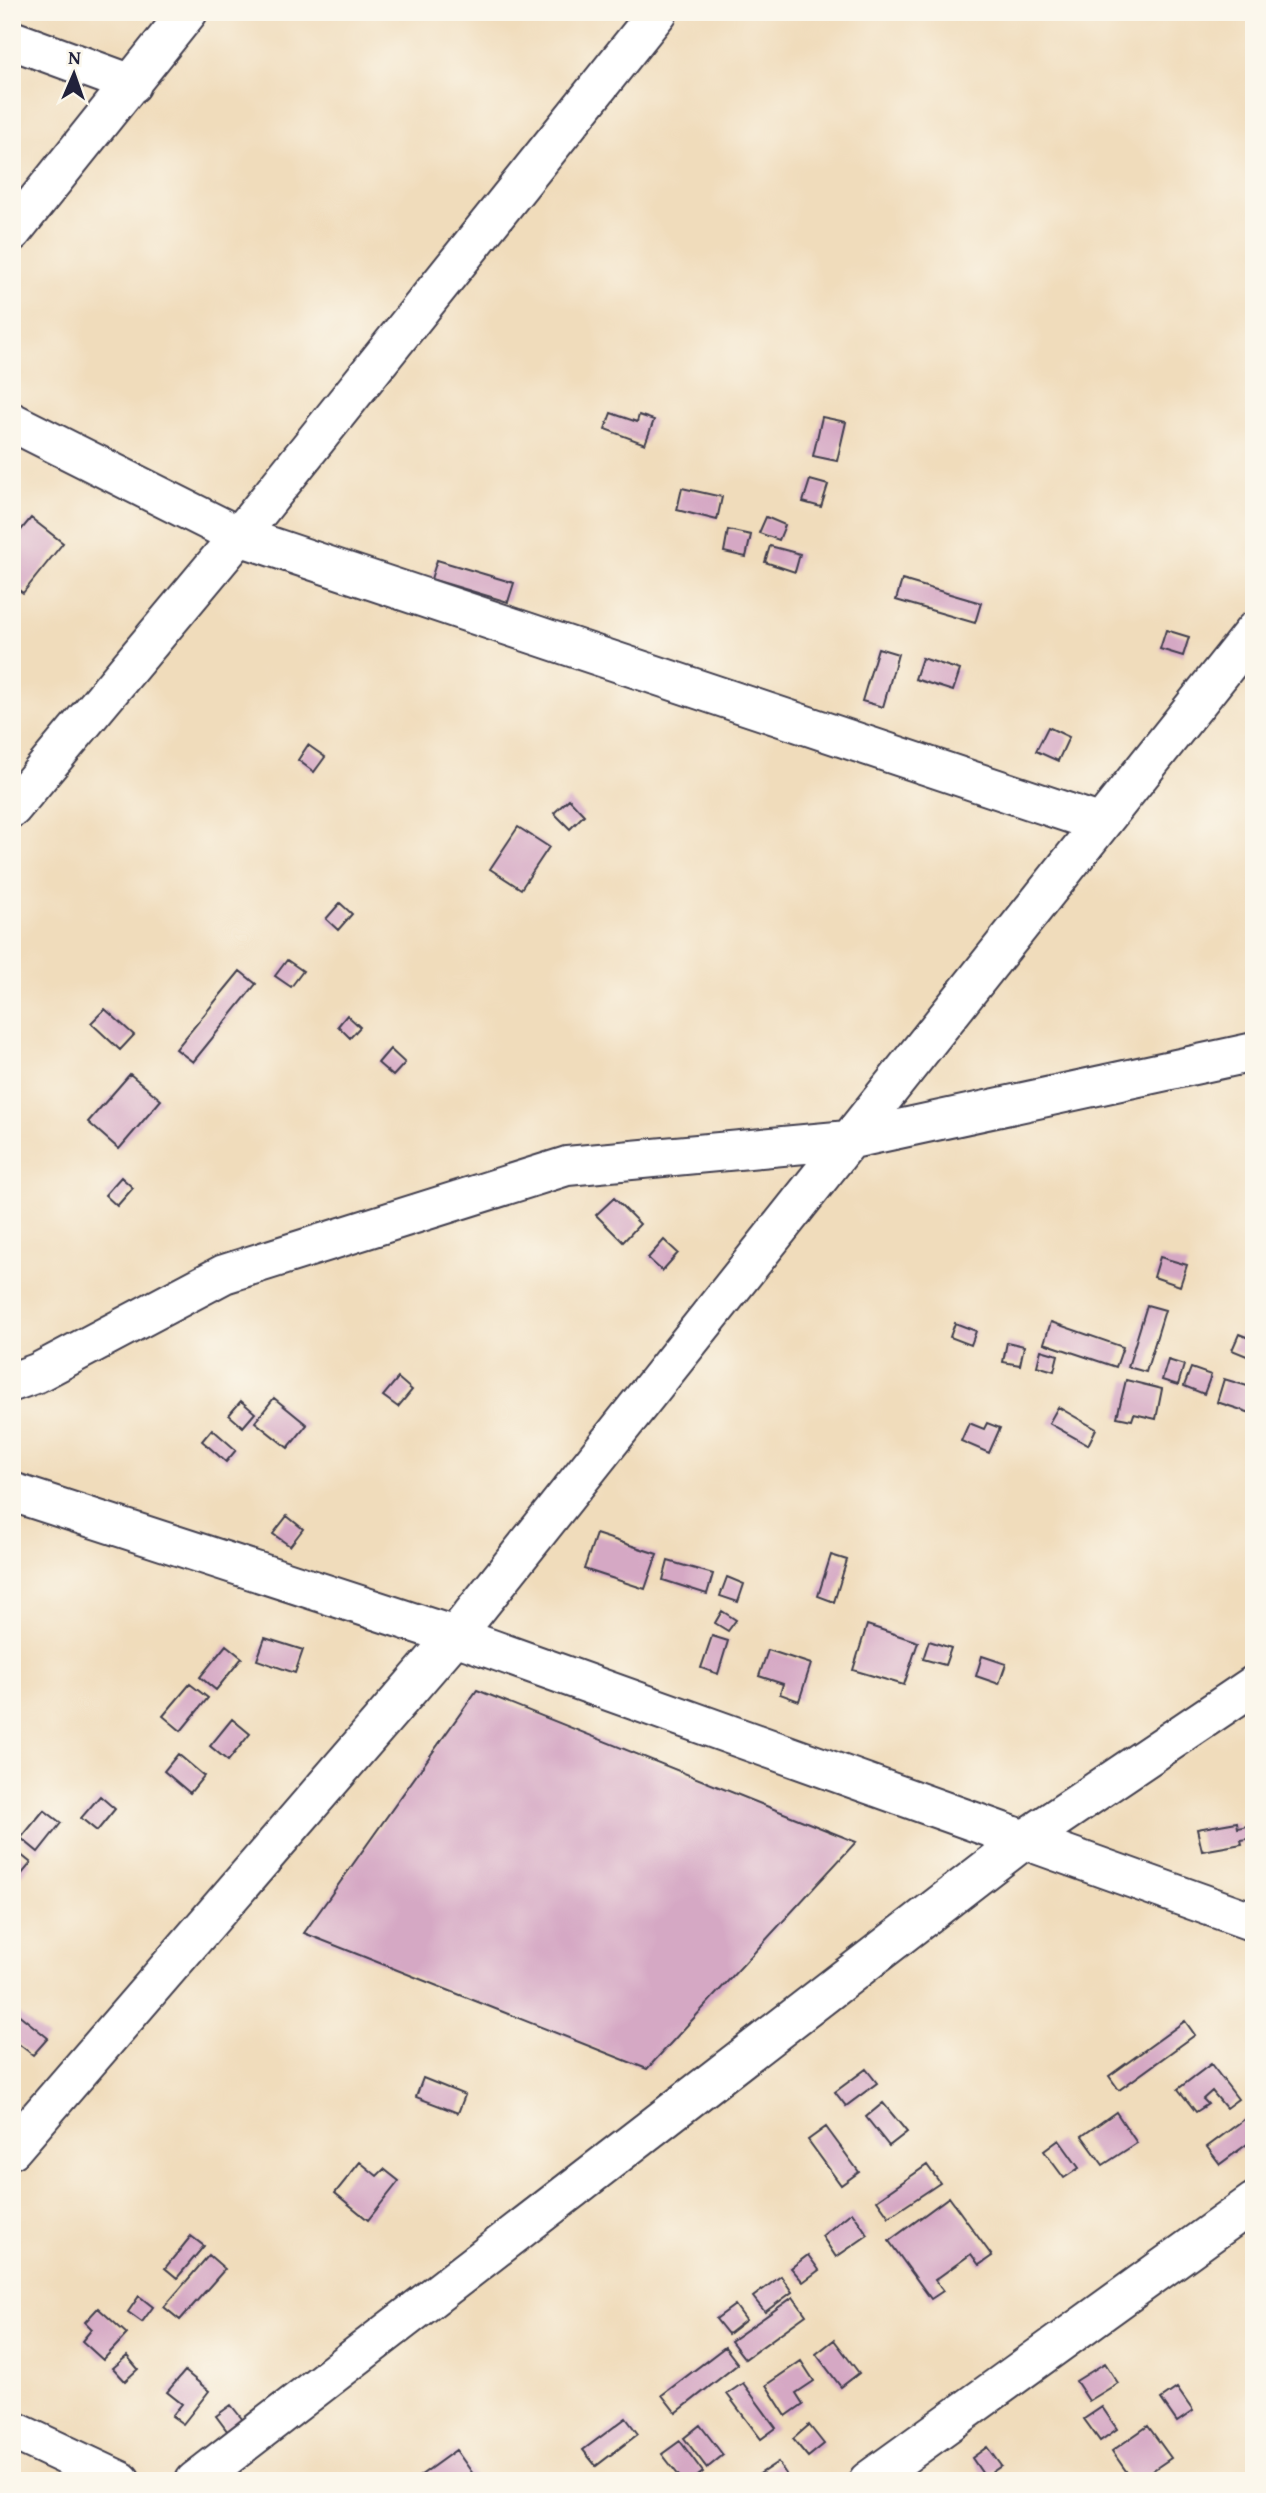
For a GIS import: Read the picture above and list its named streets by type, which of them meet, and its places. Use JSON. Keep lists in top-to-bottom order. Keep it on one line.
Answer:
{"north":"top"}
